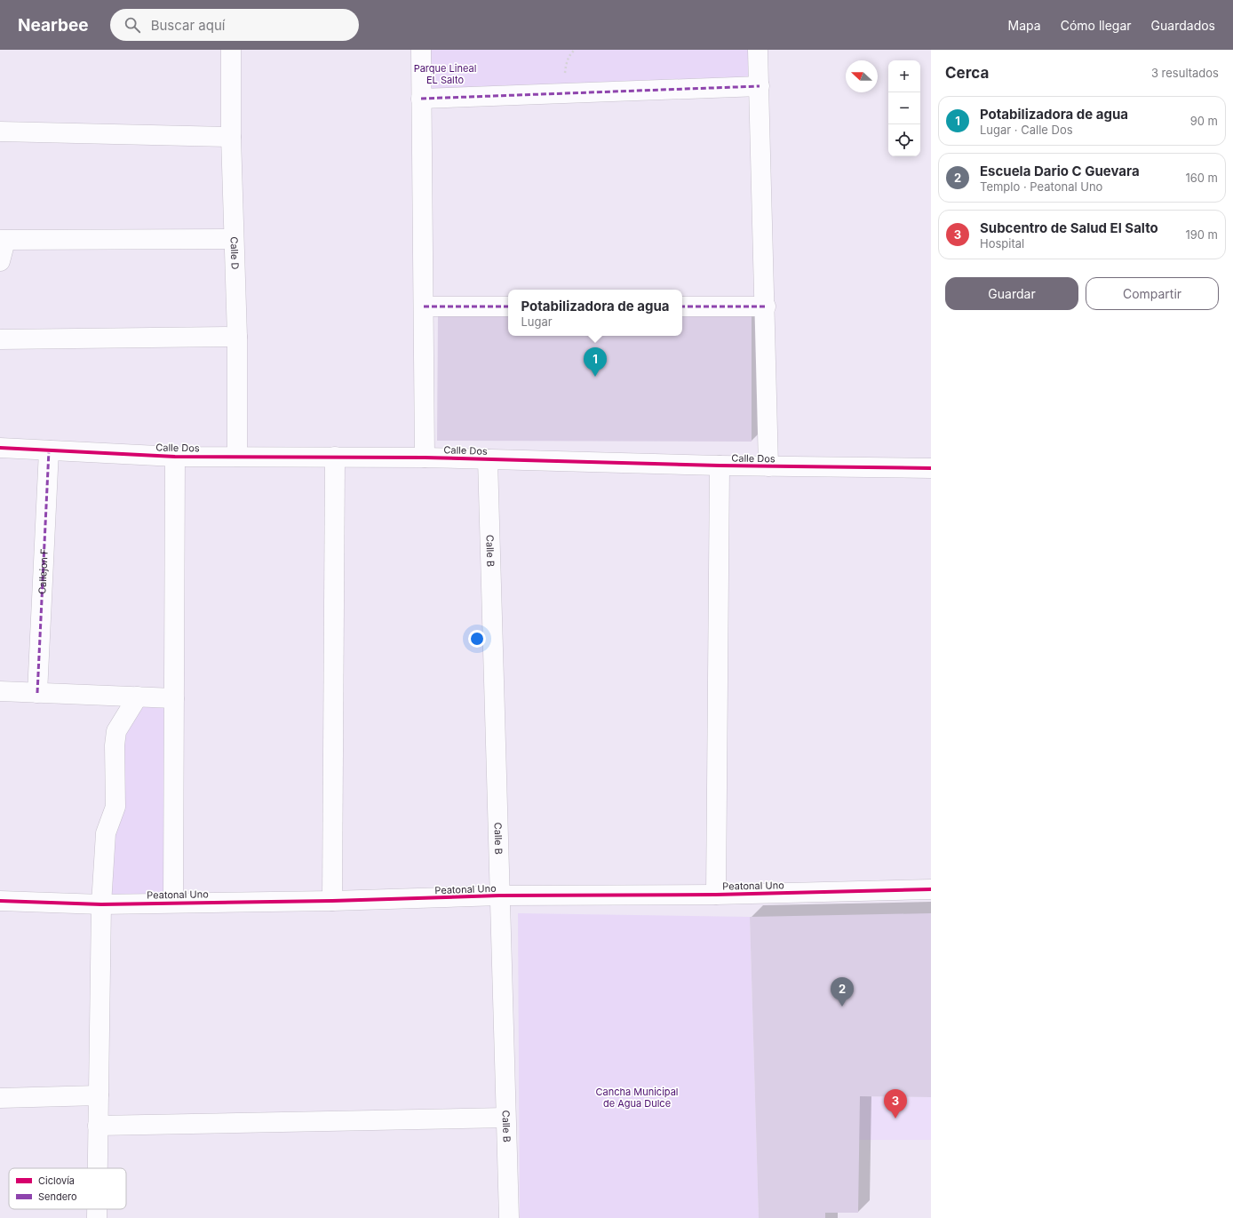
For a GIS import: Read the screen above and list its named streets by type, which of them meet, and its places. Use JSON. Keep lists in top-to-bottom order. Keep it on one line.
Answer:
{"streets":{"street":["Calle D","Calle Dos","Calle B","Callejon F","Peatonal Uno"]},"crossings":[["Calle D","Calle Dos"],["Calle Dos","Calle B"],["Calle Dos","Callejon F"],["Calle B","Peatonal Uno"]],"parks":["Parque Lineal EL Salto","Cancha Municipal de Agua Dulce"],"legend":["Ciclovía","Sendero"],"north":"left","page":{"header":"Nearbee","search":"Buscar aquí","nav":["Mapa","Cómo llegar","Guardados"],"heading":["Cerca","3 resultados"],"map_buttons":["+","−"],"list":[{"mark":"1","name":"Potabilizadora de agua","note":"Lugar · Calle Dos","value":"90 m"},{"mark":"2","name":"Escuela Dario C Guevara","note":"Templo · Peatonal Uno","value":"160 m"},{"mark":"3","name":"Subcentro de Salud El Salto","note":"Hospital","value":"190 m"}],"buttons":["Guardar","Compartir"],"popup":["Potabilizadora de agua","Lugar"],"pins":["1","2","3"]}}
